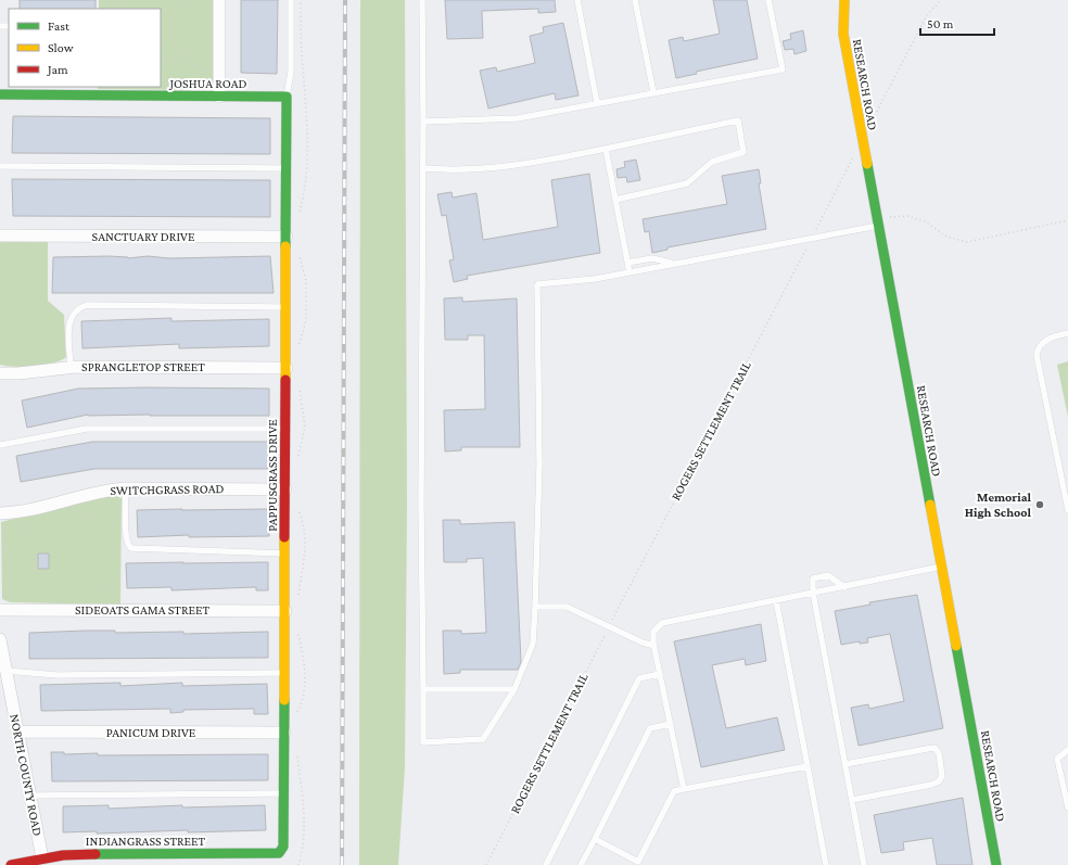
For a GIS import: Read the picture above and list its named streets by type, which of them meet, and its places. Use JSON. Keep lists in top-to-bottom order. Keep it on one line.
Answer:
{"streets":{"street":["JOSHUA ROAD","RESEARCH ROAD","SANCTUARY DRIVE","SPRANGLETOP STREET","PAPPUSGRASS DRIVE","SWITCHGRASS ROAD","SIDEOATS GAMA STREET","PANICUM DRIVE","NORTH COUNTY ROAD","INDIANGRASS STREET"],"path":["ROGERS SETTLEMENT TRAIL"]},"crossings":[["JOSHUA ROAD","PAPPUSGRASS DRIVE"],["SANCTUARY DRIVE","PAPPUSGRASS DRIVE"],["SPRANGLETOP STREET","PAPPUSGRASS DRIVE"],["PAPPUSGRASS DRIVE","SWITCHGRASS ROAD"],["PAPPUSGRASS DRIVE","SIDEOATS GAMA STREET"],["PAPPUSGRASS DRIVE","PANICUM DRIVE"],["PAPPUSGRASS DRIVE","INDIANGRASS STREET"],["PANICUM DRIVE","NORTH COUNTY ROAD"],["NORTH COUNTY ROAD","INDIANGRASS STREET"]],"places":["Memorial High School"],"legend":["Fast","Slow","Jam"],"scale_bar":"50 m"}
